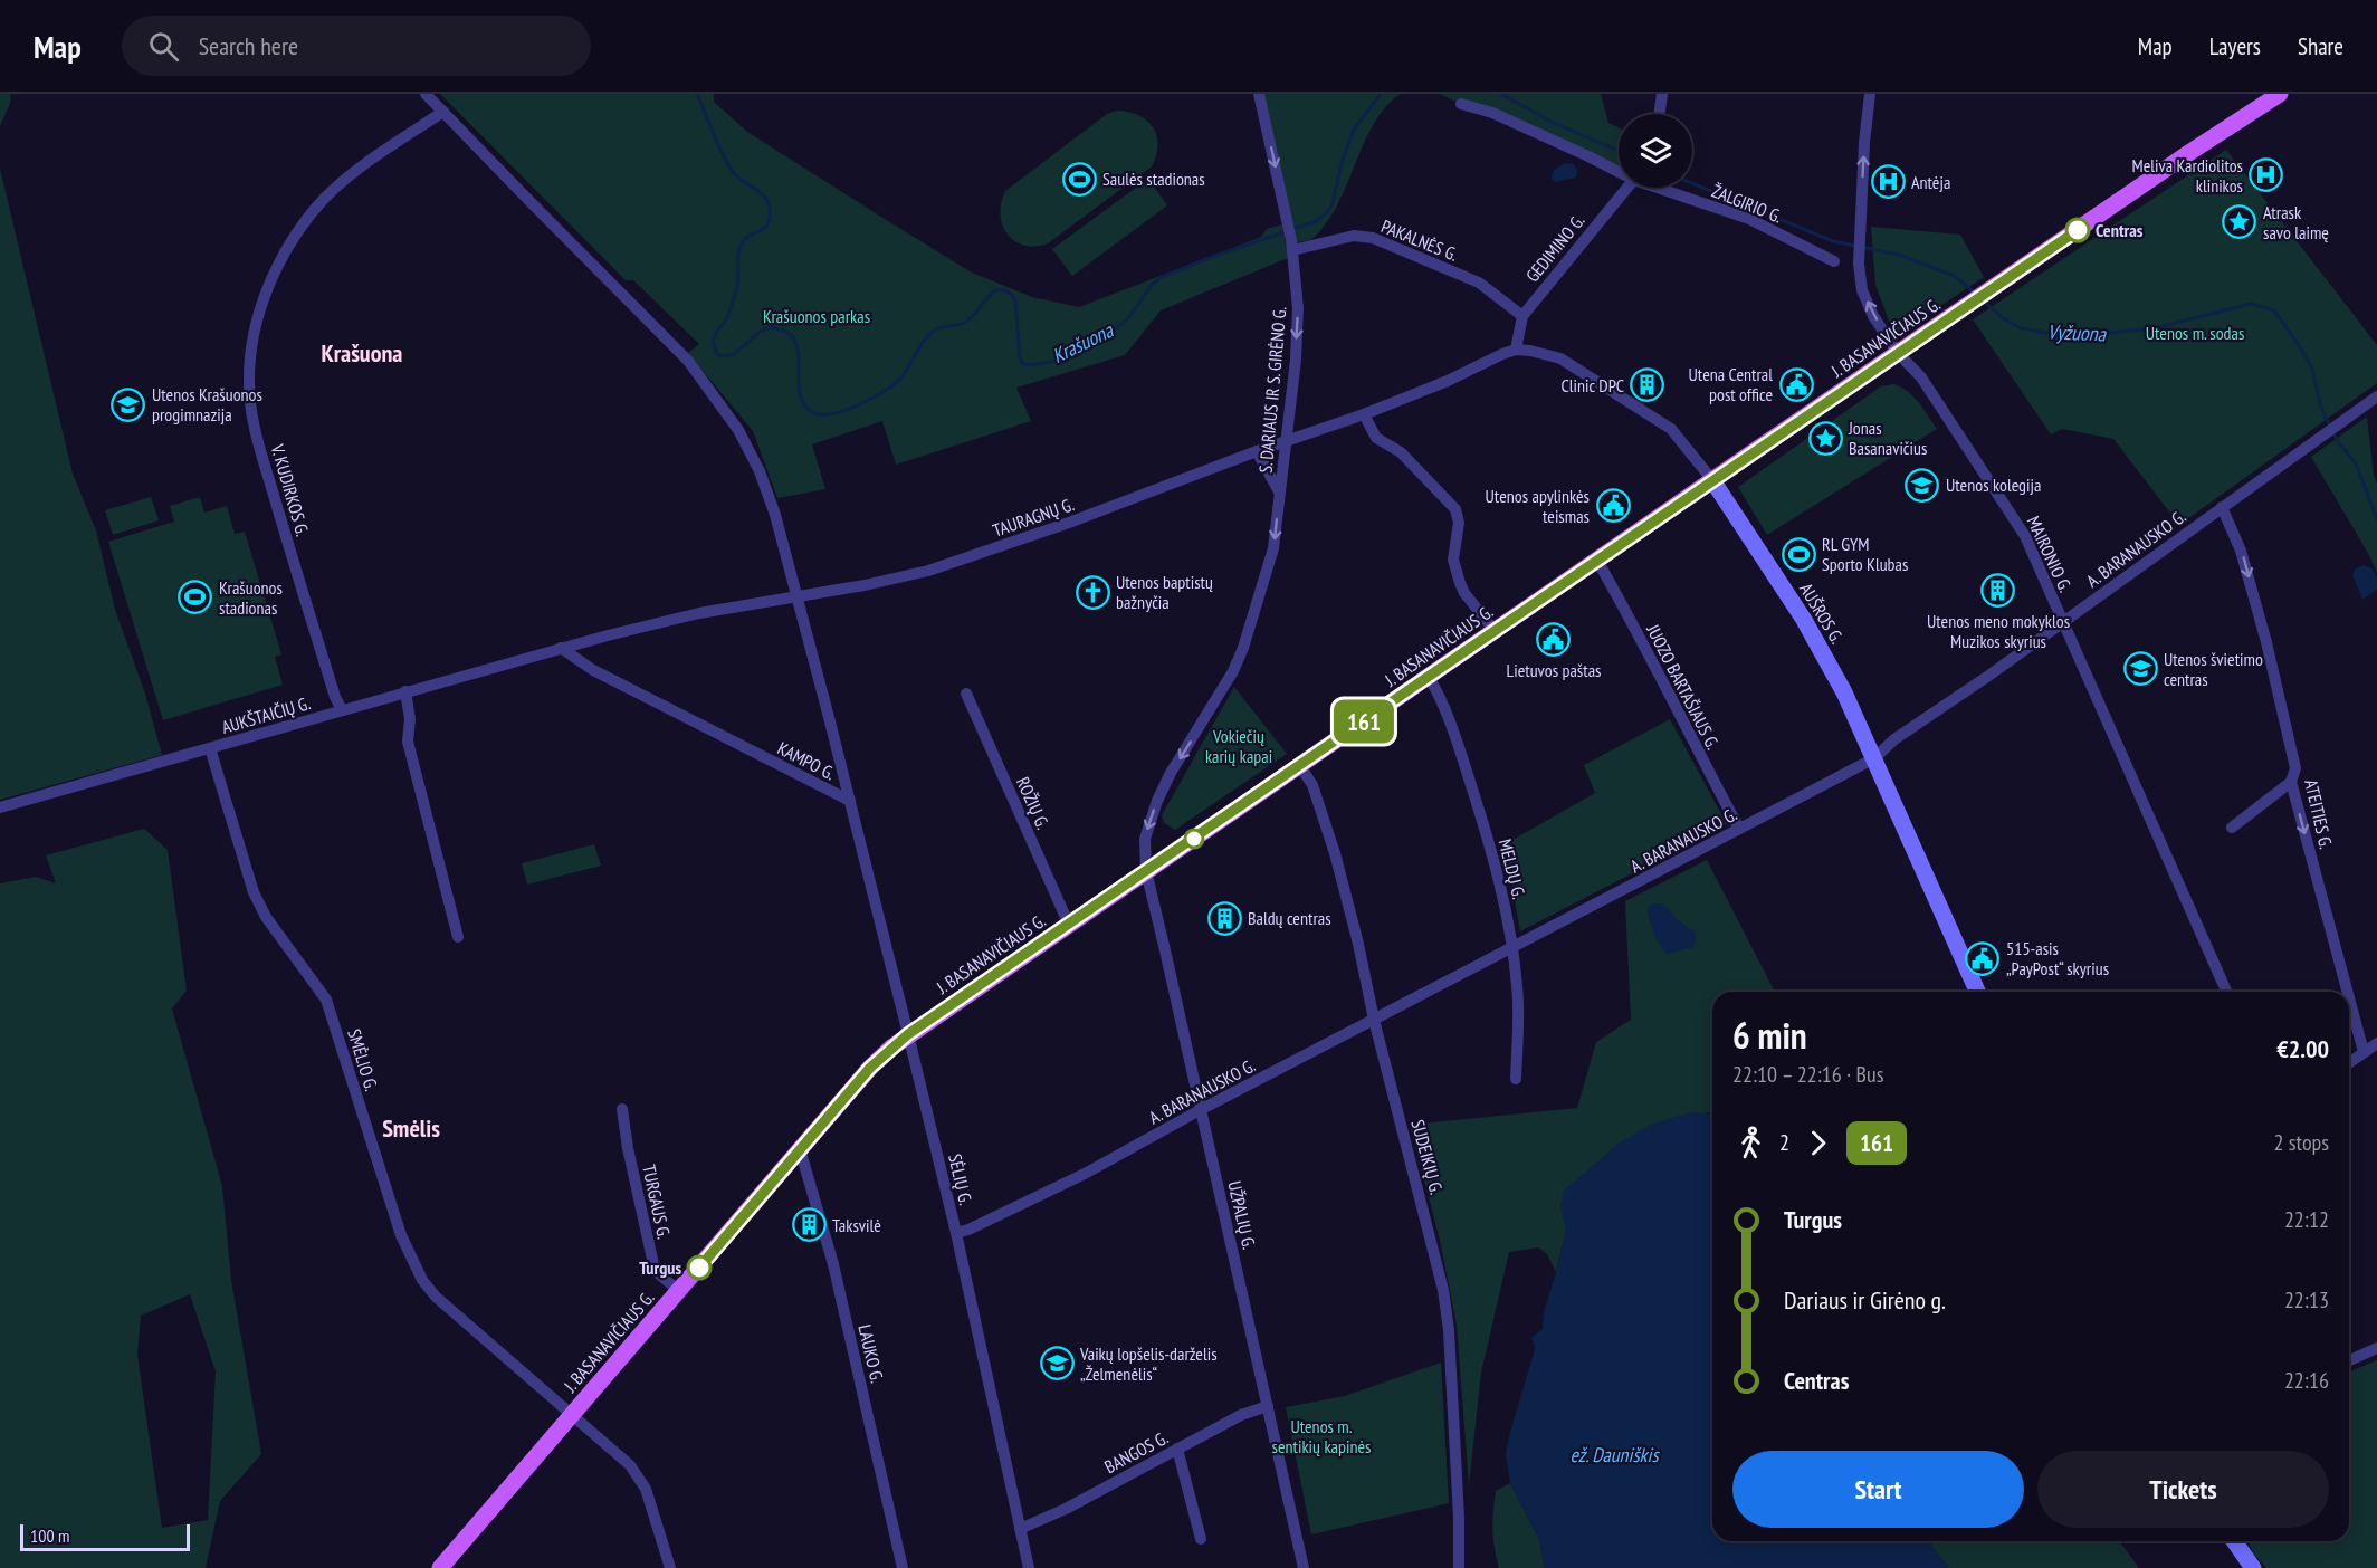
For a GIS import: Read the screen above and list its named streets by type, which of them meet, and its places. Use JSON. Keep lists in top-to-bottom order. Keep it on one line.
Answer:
{"streets":{"main road":["J. BASANAVIČIAUS G."],"street":["ŽALGIRIO G.","PAKALNĖS G.","GEDIMINO G.","S. DARIAUS IR S. GIRĖNO G.","V. KUDIRKOS G.","TAURAGNŲ G.","A. BARANAUSKO G.","MAIRONIO G.","AUŠROS G.","JUOZO BARTAŠIAUS G.","AUKŠTAIČIŲ G.","KAMPO G.","ROŽIŲ G.","ATEITIES G.","MELDŲ G.","SMĖLIO G.","SUDEIKIŲ G.","SĖLIŲ G.","TURGAUS G.","UŽPALIŲ G.","LAUKO G.","BANGOS G."]},"crossings":[["PAKALNĖS G.","GEDIMINO G."],["PAKALNĖS G.","S. DARIAUS IR S. GIRĖNO G."],["J. BASANAVIČIAUS G.","S. DARIAUS IR S. GIRĖNO G."],["J. BASANAVIČIAUS G.","MAIRONIO G."],["J. BASANAVIČIAUS G.","AUŠROS G."],["J. BASANAVIČIAUS G.","JUOZO BARTAŠIAUS G."],["J. BASANAVIČIAUS G.","ROŽIŲ G."],["J. BASANAVIČIAUS G.","MELDŲ G."],["J. BASANAVIČIAUS G.","SMĖLIO G."],["J. BASANAVIČIAUS G.","SUDEIKIŲ G."],["J. BASANAVIČIAUS G.","SĖLIŲ G."],["J. BASANAVIČIAUS G.","TURGAUS G."],["J. BASANAVIČIAUS G.","UŽPALIŲ G."],["J. BASANAVIČIAUS G.","LAUKO G."],["S. DARIAUS IR S. GIRĖNO G.","TAURAGNŲ G."],["S. DARIAUS IR S. GIRĖNO G.","UŽPALIŲ G."],["V. KUDIRKOS G.","AUKŠTAIČIŲ G."],["V. KUDIRKOS G.","KAMPO G."],["TAURAGNŲ G.","AUŠROS G."],["TAURAGNŲ G.","AUKŠTAIČIŲ G."],["TAURAGNŲ G.","KAMPO G."],["A. BARANAUSKO G.","MAIRONIO G."],["A. BARANAUSKO G.","AUŠROS G."],["A. BARANAUSKO G.","JUOZO BARTAŠIAUS G."],["A. BARANAUSKO G.","ATEITIES G."],["A. BARANAUSKO G.","MELDŲ G."],["A. BARANAUSKO G.","SUDEIKIŲ G."],["A. BARANAUSKO G.","SĖLIŲ G."],["A. BARANAUSKO G.","UŽPALIŲ G."],["AUKŠTAIČIŲ G.","SMĖLIO G."],["KAMPO G.","SĖLIŲ G."],["SĖLIŲ G.","BANGOS G."],["UŽPALIŲ G.","BANGOS G."]],"one_way":["S. DARIAUS IR S. GIRĖNO G.","ATEITIES G."],"districts":["Krašuona","Smėlis"],"water":["Vyžuona","Krašuona","ež. Dauniškis"],"parks":["Krašuonos parkas","Utenos m. sodas","Vokiečių karių kapai","Utenos m. sentikių kapinės"],"places":{"hospital":["Meliva Kardiolitos klinikos","Antėja"],"sports":["Saulės stadionas","RL GYM Sporto Klubas","Krašuonos stadionas"],"place":["Atrask savo laimę","Jonas Basanavičius"],"other":["Centras","Turgus"],"public building":["Utena Central post office","Utenos apylinkės teismas","Lietuvos paštas","515-asis „PayPost“ skyrius"],"building":["Clinic DPC","Utenos meno mokyklos Muzikos skyrius","Baldų centras","Taksvilė"],"school or university":["Utenos Krašuonos progimnazija","Utenos kolegija","Utenos švietimo centras","Vaikų lopšelis-darželis „Želmenėlis“"],"church":["Utenos baptistų bažnyčia"]},"lines":["bus line 161"],"scale_bar":"100 m","page":{"header":"Map","search":"Search here","nav":["Map","Layers","Share"],"on_map":"161","heading":["6 min","22:10 – 22:16 · Bus","€2.00"],"legs":["2","161","2 stops"],"list":[{"name":"Turgus","value":"22:12"},{"name":"Dariaus ir Girėno g.","value":"22:13"},{"name":"Centras","value":"22:16"}],"buttons":["Start","Tickets"],"scale":"100 m"}}
